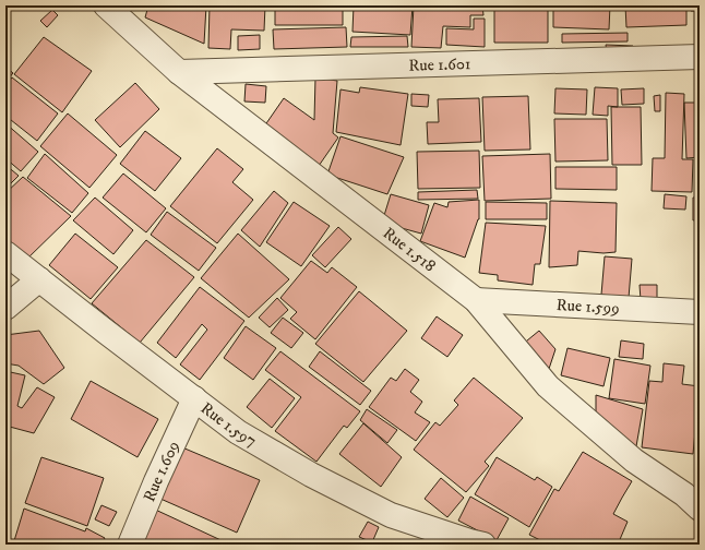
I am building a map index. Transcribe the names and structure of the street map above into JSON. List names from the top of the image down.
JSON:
{
  "streets": {
    "street": [
      "Rue 1.601",
      "Rue 1.518",
      "Rue 1.599",
      "Rue 1.597",
      "Rue 1.609"
    ]
  },
  "crossings": [
    ["Rue 1.601", "Rue 1.518"],
    ["Rue 1.518", "Rue 1.599"],
    ["Rue 1.597", "Rue 1.609"]
  ]
}
